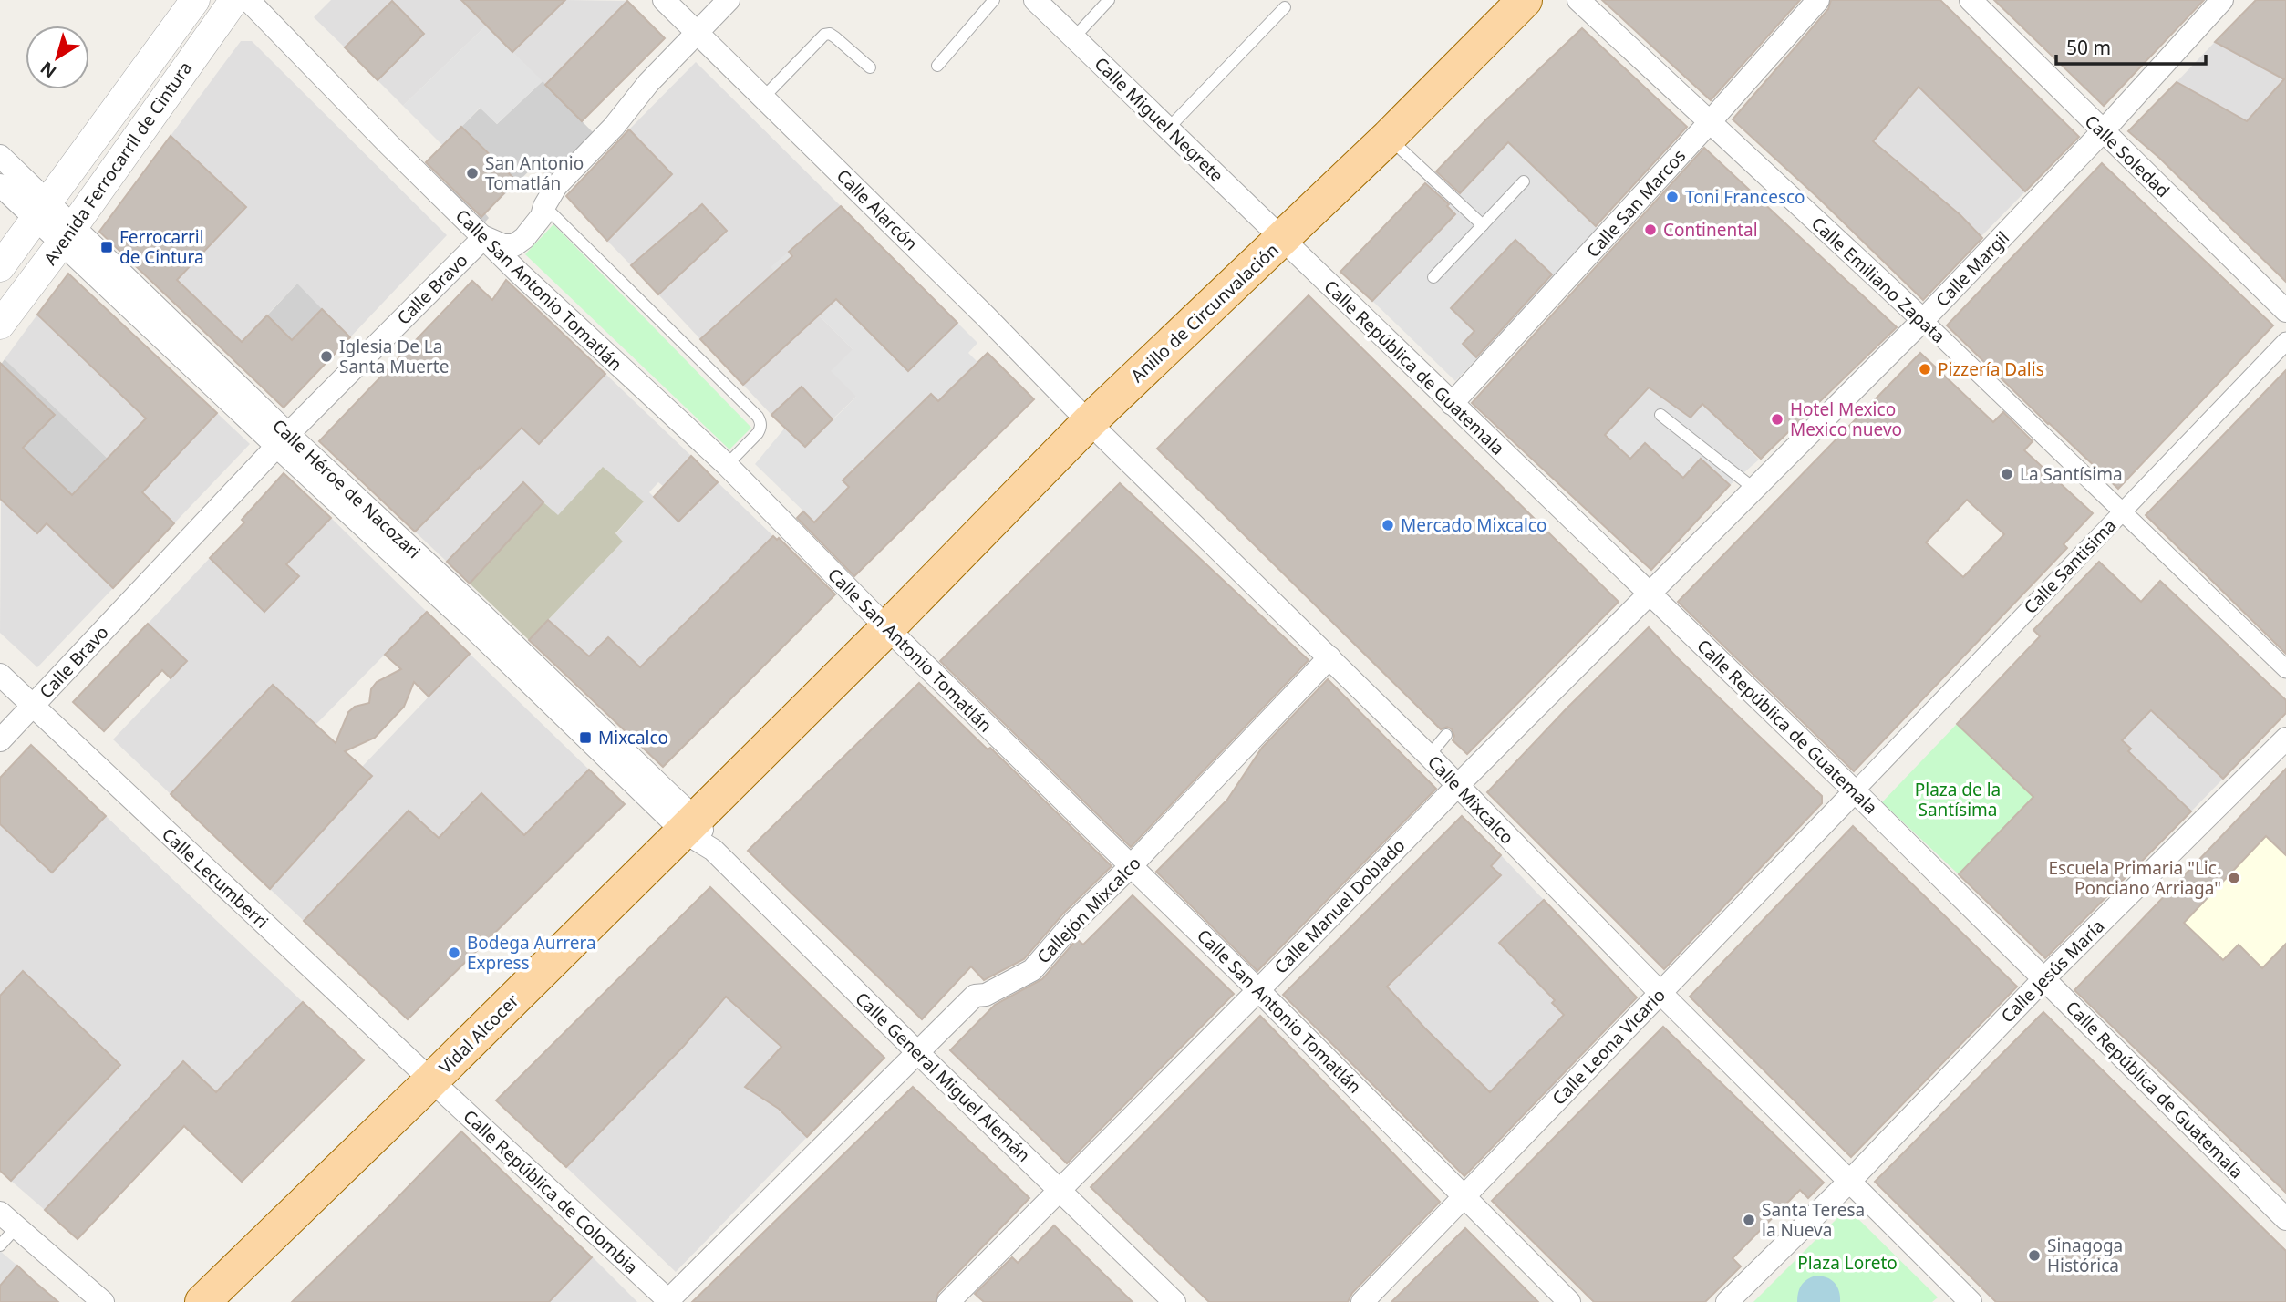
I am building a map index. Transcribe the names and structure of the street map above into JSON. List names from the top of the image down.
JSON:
{
  "streets": {
    "main road": ["Anillo de Circunvalación", "Vidal Alcocer"],
    "street": [
      "Calle Miguel Negrete",
      "Calle Soledad",
      "Avenida Ferrocarril de Cintura",
      "Calle San Marcos",
      "Calle Alarcón",
      "Calle Margil",
      "Calle Emiliano Zapata",
      "Calle Bravo",
      "Calle San Antonio Tomatlán",
      "Calle República de Guatemala",
      "Calle Héroe de Nacozari",
      "Calle Santisima",
      "Calle Mixcalco",
      "Calle Lecumberri",
      "Calle Manuel Doblado",
      "Callejón Mixcalco",
      "Calle Jesús María",
      "Calle Leona Vicario",
      "Calle General Miguel Alemán",
      "Calle República de Colombia"
    ]
  },
  "crossings": [
    ["Calle Miguel Negrete", "Anillo de Circunvalación"],
    ["Calle Miguel Negrete", "Calle República de Guatemala"],
    ["Calle Soledad", "Calle Margil"],
    ["Avenida Ferrocarril de Cintura", "Calle Héroe de Nacozari"],
    ["Calle San Marcos", "Calle Emiliano Zapata"],
    ["Calle San Marcos", "Calle República de Guatemala"],
    ["Calle Alarcón", "Anillo de Circunvalación"],
    ["Calle Alarcón", "Calle Mixcalco"],
    ["Calle Margil", "Calle Emiliano Zapata"],
    ["Calle Margil", "Calle República de Guatemala"],
    ["Calle Margil", "Calle Manuel Doblado"],
    ["Calle Emiliano Zapata", "Calle Santisima"],
    ["Calle Bravo", "Calle San Antonio Tomatlán"],
    ["Calle Bravo", "Calle Héroe de Nacozari"],
    ["Calle Bravo", "Calle Lecumberri"],
    ["Calle San Antonio Tomatlán", "Anillo de Circunvalación"],
    ["Calle San Antonio Tomatlán", "Calle Manuel Doblado"],
    ["Calle San Antonio Tomatlán", "Callejón Mixcalco"],
    ["Calle San Antonio Tomatlán", "Vidal Alcocer"],
    ["Calle San Antonio Tomatlán", "Calle Leona Vicario"],
    ["Anillo de Circunvalación", "Calle República de Guatemala"],
    ["Anillo de Circunvalación", "Calle Mixcalco"],
    ["Anillo de Circunvalación", "Vidal Alcocer"],
    ["Calle República de Guatemala", "Calle Santisima"],
    ["Calle República de Guatemala", "Calle Manuel Doblado"],
    ["Calle República de Guatemala", "Calle Jesús María"],
    ["Calle República de Guatemala", "Calle Leona Vicario"],
    ["Calle Héroe de Nacozari", "Vidal Alcocer"],
    ["Calle Héroe de Nacozari", "Calle General Miguel Alemán"],
    ["Calle Santisima", "Calle Leona Vicario"],
    ["Calle Mixcalco", "Calle Manuel Doblado"],
    ["Calle Mixcalco", "Callejón Mixcalco"],
    ["Calle Mixcalco", "Calle Jesús María"],
    ["Calle Mixcalco", "Calle Leona Vicario"],
    ["Calle Lecumberri", "Vidal Alcocer"],
    ["Calle Lecumberri", "Calle República de Colombia"],
    ["Calle Manuel Doblado", "Calle General Miguel Alemán"],
    ["Callejón Mixcalco", "Calle General Miguel Alemán"],
    ["Callejón Mixcalco", "Calle República de Colombia"],
    ["Vidal Alcocer", "Calle General Miguel Alemán"],
    ["Vidal Alcocer", "Calle República de Colombia"]
  ],
  "parks": ["Plaza de la Santísima", "Plaza Loreto"],
  "places": {
    "other": [
      "San Antonio Tomatlán",
      "Toni Francesco",
      "Continental",
      "Iglesia De La Santa Muerte",
      "Pizzería Dalis",
      "Hotel Mexico Mexico nuevo",
      "La Santísima",
      "Mercado Mixcalco",
      "Escuela Primaria \"Lic. Ponciano Arriaga\"",
      "Bodega Aurrera Express",
      "Santa Teresa la Nueva",
      "Sinagoga Histórica"
    ],
    "transit": ["Ferrocarril de Cintura", "Mixcalco"]
  },
  "scale_bar": "50 m",
  "north": "bottom left"
}
